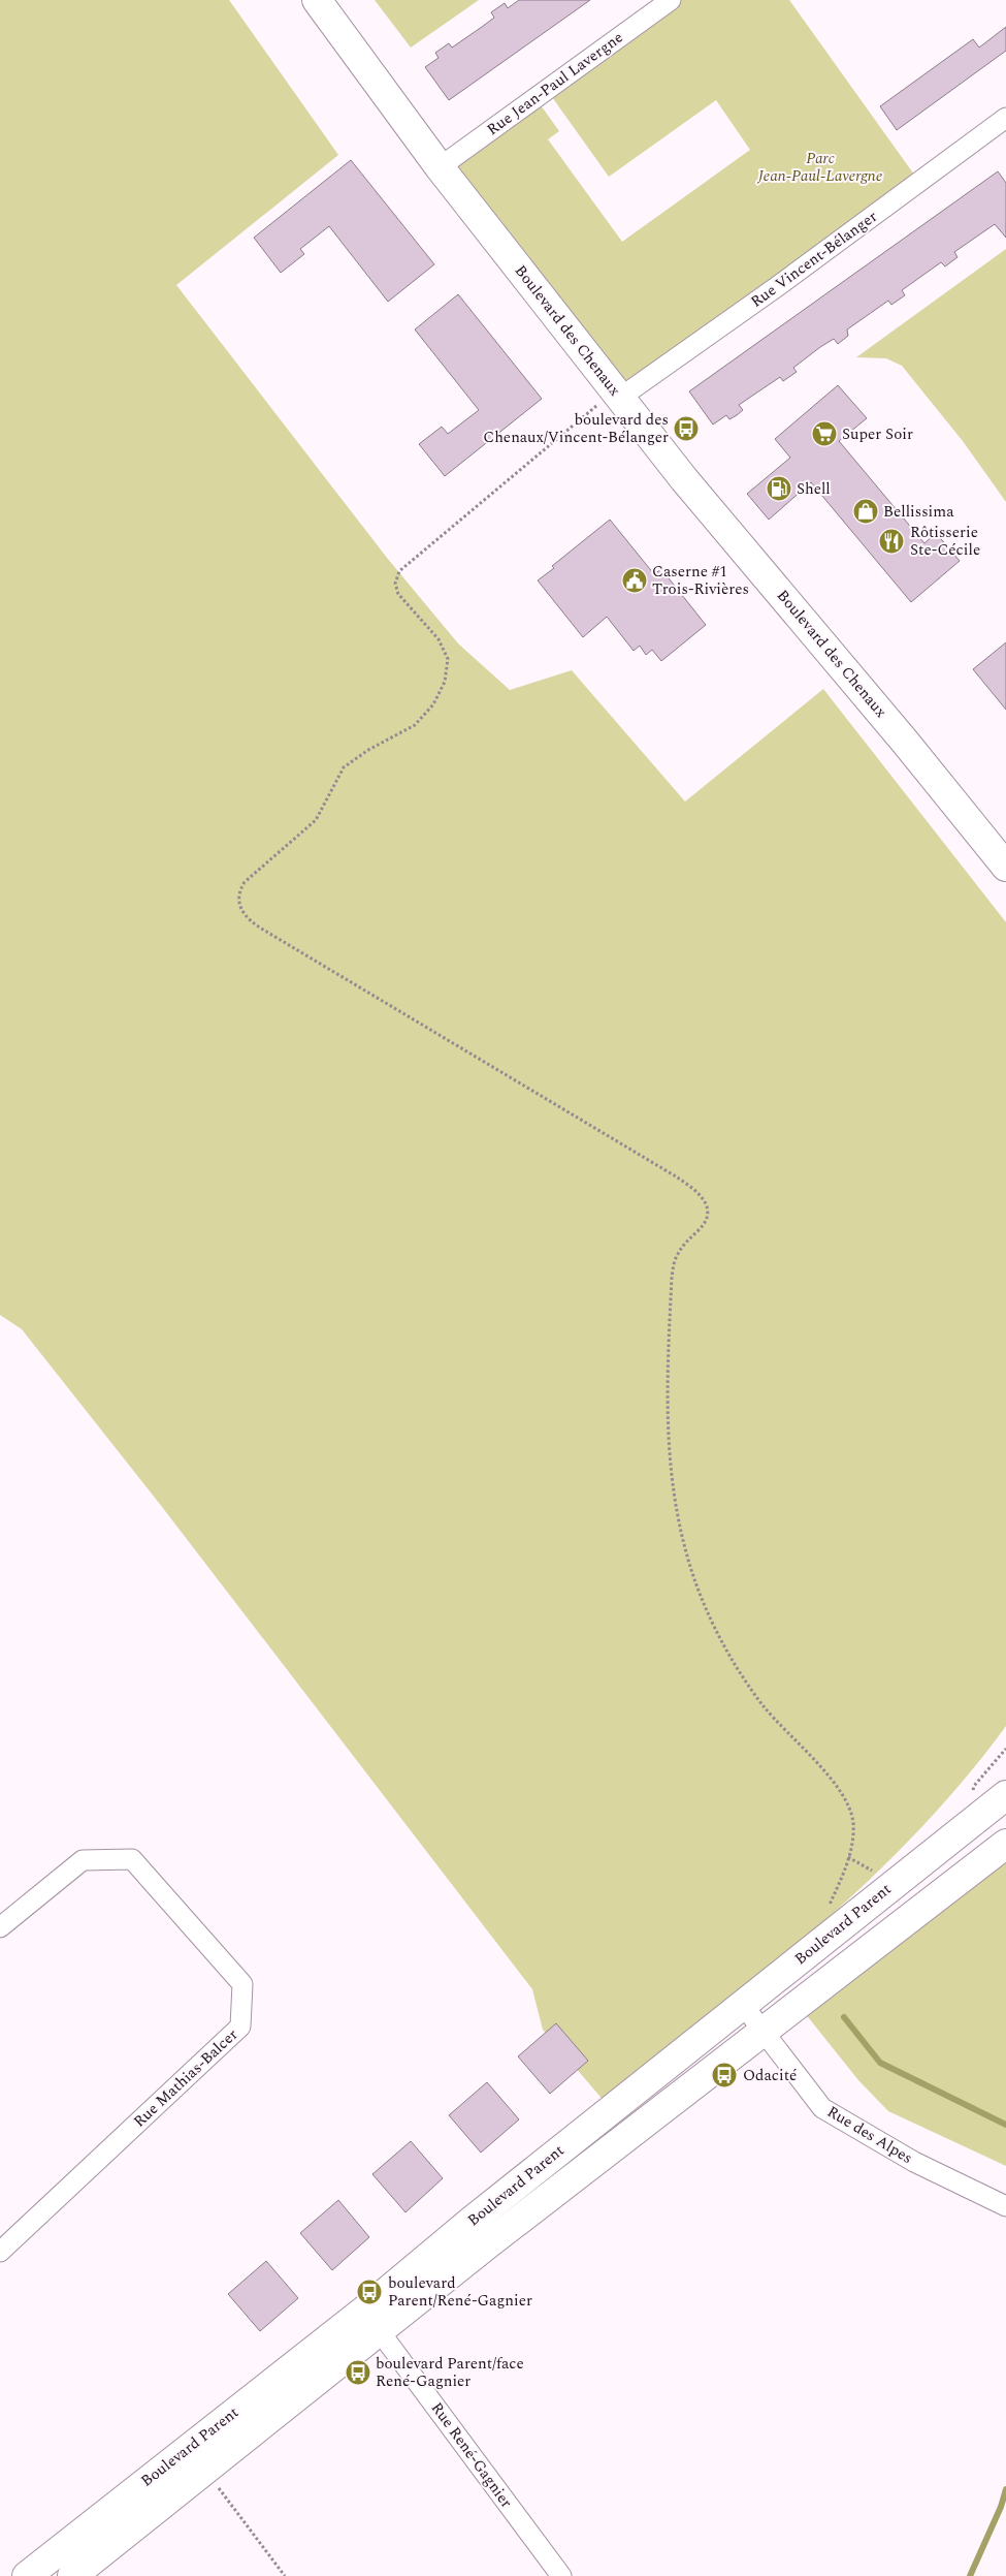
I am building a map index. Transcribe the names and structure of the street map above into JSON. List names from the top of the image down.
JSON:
{
  "streets": {
    "street": [
      "Rue Jean-Paul Lavergne",
      "Rue Vincent-Bélanger",
      "Boulevard des Chenaux",
      "Boulevard Parent",
      "Rue Mathias-Balcer",
      "Rue des Alpes",
      "Rue René-Gagnier"
    ]
  },
  "crossings": [
    ["Rue Jean-Paul Lavergne", "Boulevard des Chenaux"],
    ["Rue Vincent-Bélanger", "Boulevard des Chenaux"],
    ["Boulevard Parent", "Rue des Alpes"],
    ["Boulevard Parent", "Rue René-Gagnier"]
  ],
  "parks": ["Parc Jean-Paul-Lavergne"],
  "places": {
    "bus stop": [
      "boulevard des Chenaux/Vincent-Bélanger",
      "Odacité",
      "boulevard Parent/René-Gagnier",
      "boulevard Parent/face René-Gagnier"
    ],
    "supermarket": ["Super Soir"],
    "fuel station": ["Shell"],
    "shop": ["Bellissima"],
    "restaurant": ["Rôtisserie Ste-Cécile"],
    "public building": ["Caserne #1 Trois-Rivières"]
  }
}
